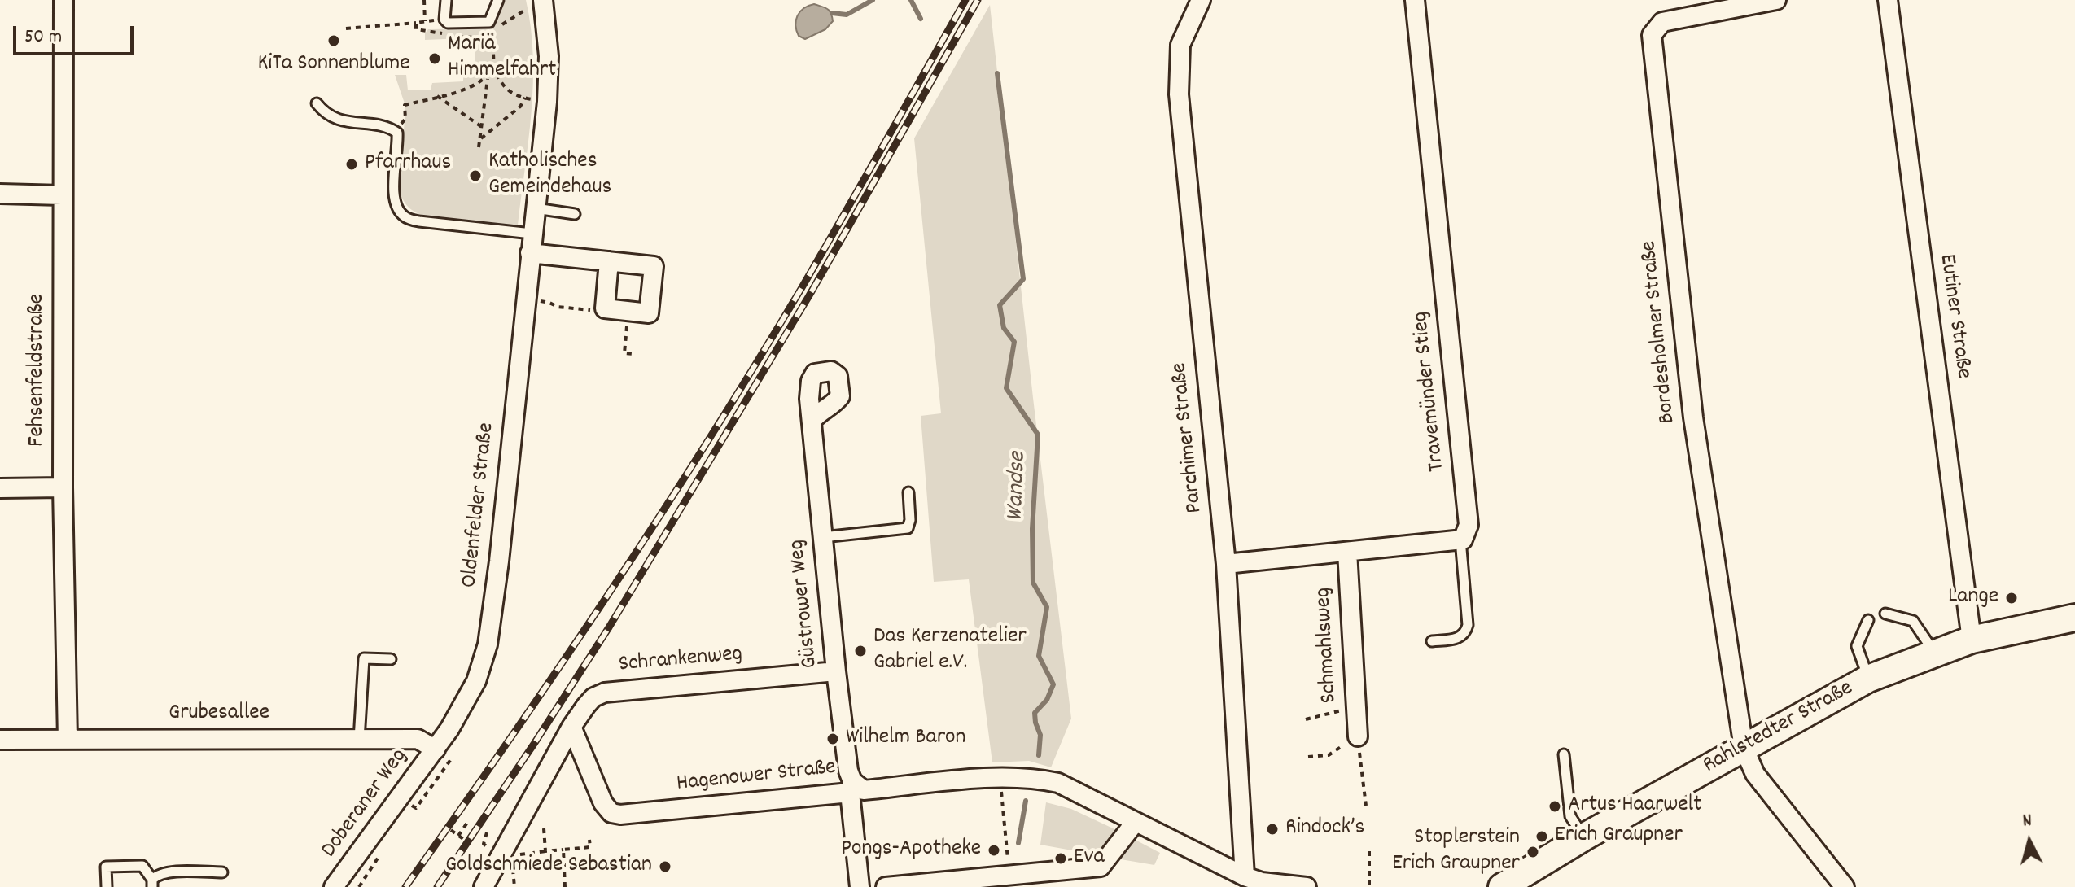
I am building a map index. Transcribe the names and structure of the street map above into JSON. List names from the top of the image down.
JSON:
{
  "streets": {
    "main road": ["Rahlstedter Straße"],
    "street": [
      "Eutiner Straße",
      "Bordesholmer Straße",
      "Fehsenfeldstraße",
      "Travemünder Stieg",
      "Parchimer Straße",
      "Oldenfelder Straße",
      "Güstrower Weg",
      "Schmahlsweg",
      "Schrankenweg",
      "Grubesallee",
      "Hagenower Straße",
      "Doberaner Weg"
    ]
  },
  "crossings": [
    ["Eutiner Straße", "Rahlstedter Straße"],
    ["Bordesholmer Straße", "Rahlstedter Straße"],
    ["Fehsenfeldstraße", "Grubesallee"],
    ["Parchimer Straße", "Hagenower Straße"],
    ["Oldenfelder Straße", "Grubesallee"],
    ["Oldenfelder Straße", "Doberaner Weg"],
    ["Güstrower Weg", "Schrankenweg"],
    ["Güstrower Weg", "Hagenower Straße"],
    ["Schrankenweg", "Hagenower Straße"],
    ["Grubesallee", "Doberaner Weg"]
  ],
  "water": ["Wandse"],
  "places": [
    "KiTa Sonnenblume",
    "Mariä Himmelfahrt",
    "Pfarrhaus",
    "Katholisches Gemeindehaus",
    "Lange",
    "Das Kerzenatelier Gabriel e.V.",
    "Wilhelm Baron",
    "Artus Haarwelt",
    "Rindock’s",
    "Erich Graupner",
    "Pongs-Apotheke",
    "Stoplerstein Erich Graupner",
    "Eva",
    "Goldschmiede Sebastian"
  ],
  "scale_bar": "50 m",
  "north": "top"
}
